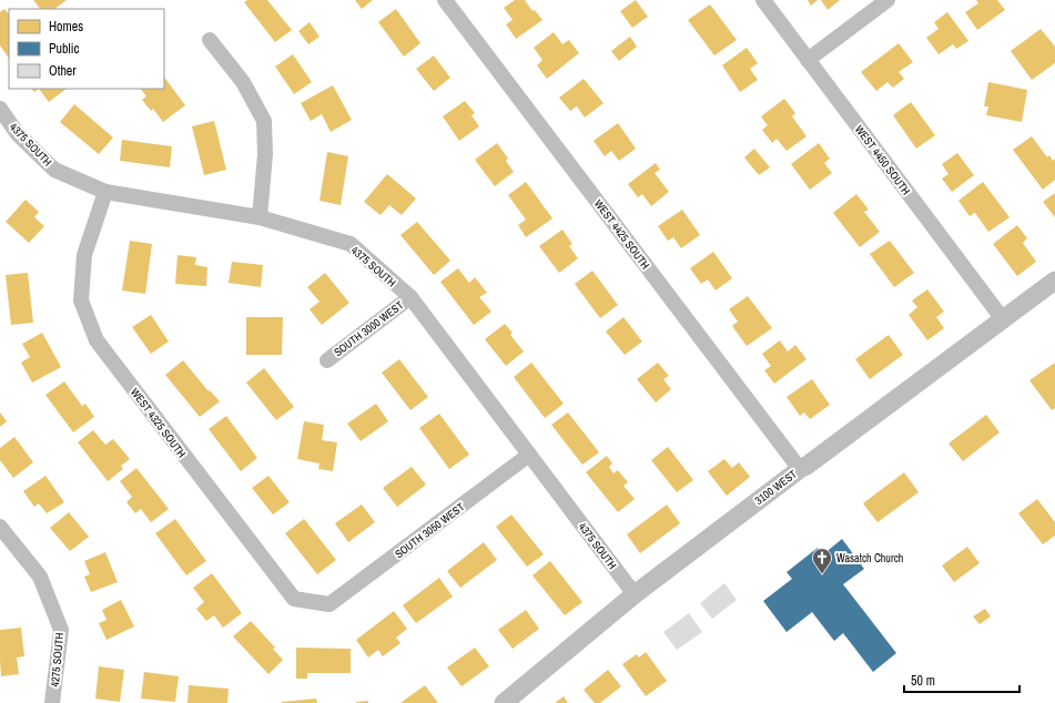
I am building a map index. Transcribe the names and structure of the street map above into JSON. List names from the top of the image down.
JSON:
{
  "streets": {
    "street": [
      "4375 SOUTH",
      "WEST 4450 SOUTH",
      "WEST 4425 SOUTH",
      "SOUTH 3000 WEST",
      "WEST 4325 SOUTH",
      "3100 WEST",
      "SOUTH 3050 WEST",
      "4275 SOUTH"
    ]
  },
  "crossings": [
    ["4375 SOUTH", "SOUTH 3000 WEST"],
    ["4375 SOUTH", "WEST 4325 SOUTH"],
    ["4375 SOUTH", "3100 WEST"],
    ["4375 SOUTH", "SOUTH 3050 WEST"],
    ["WEST 4450 SOUTH", "3100 WEST"],
    ["WEST 4425 SOUTH", "3100 WEST"],
    ["WEST 4325 SOUTH", "SOUTH 3050 WEST"]
  ],
  "places": {
    "church": ["Wasatch Church"]
  },
  "legend": ["Homes", "Public", "Other"],
  "scale_bar": "50 m"
}
